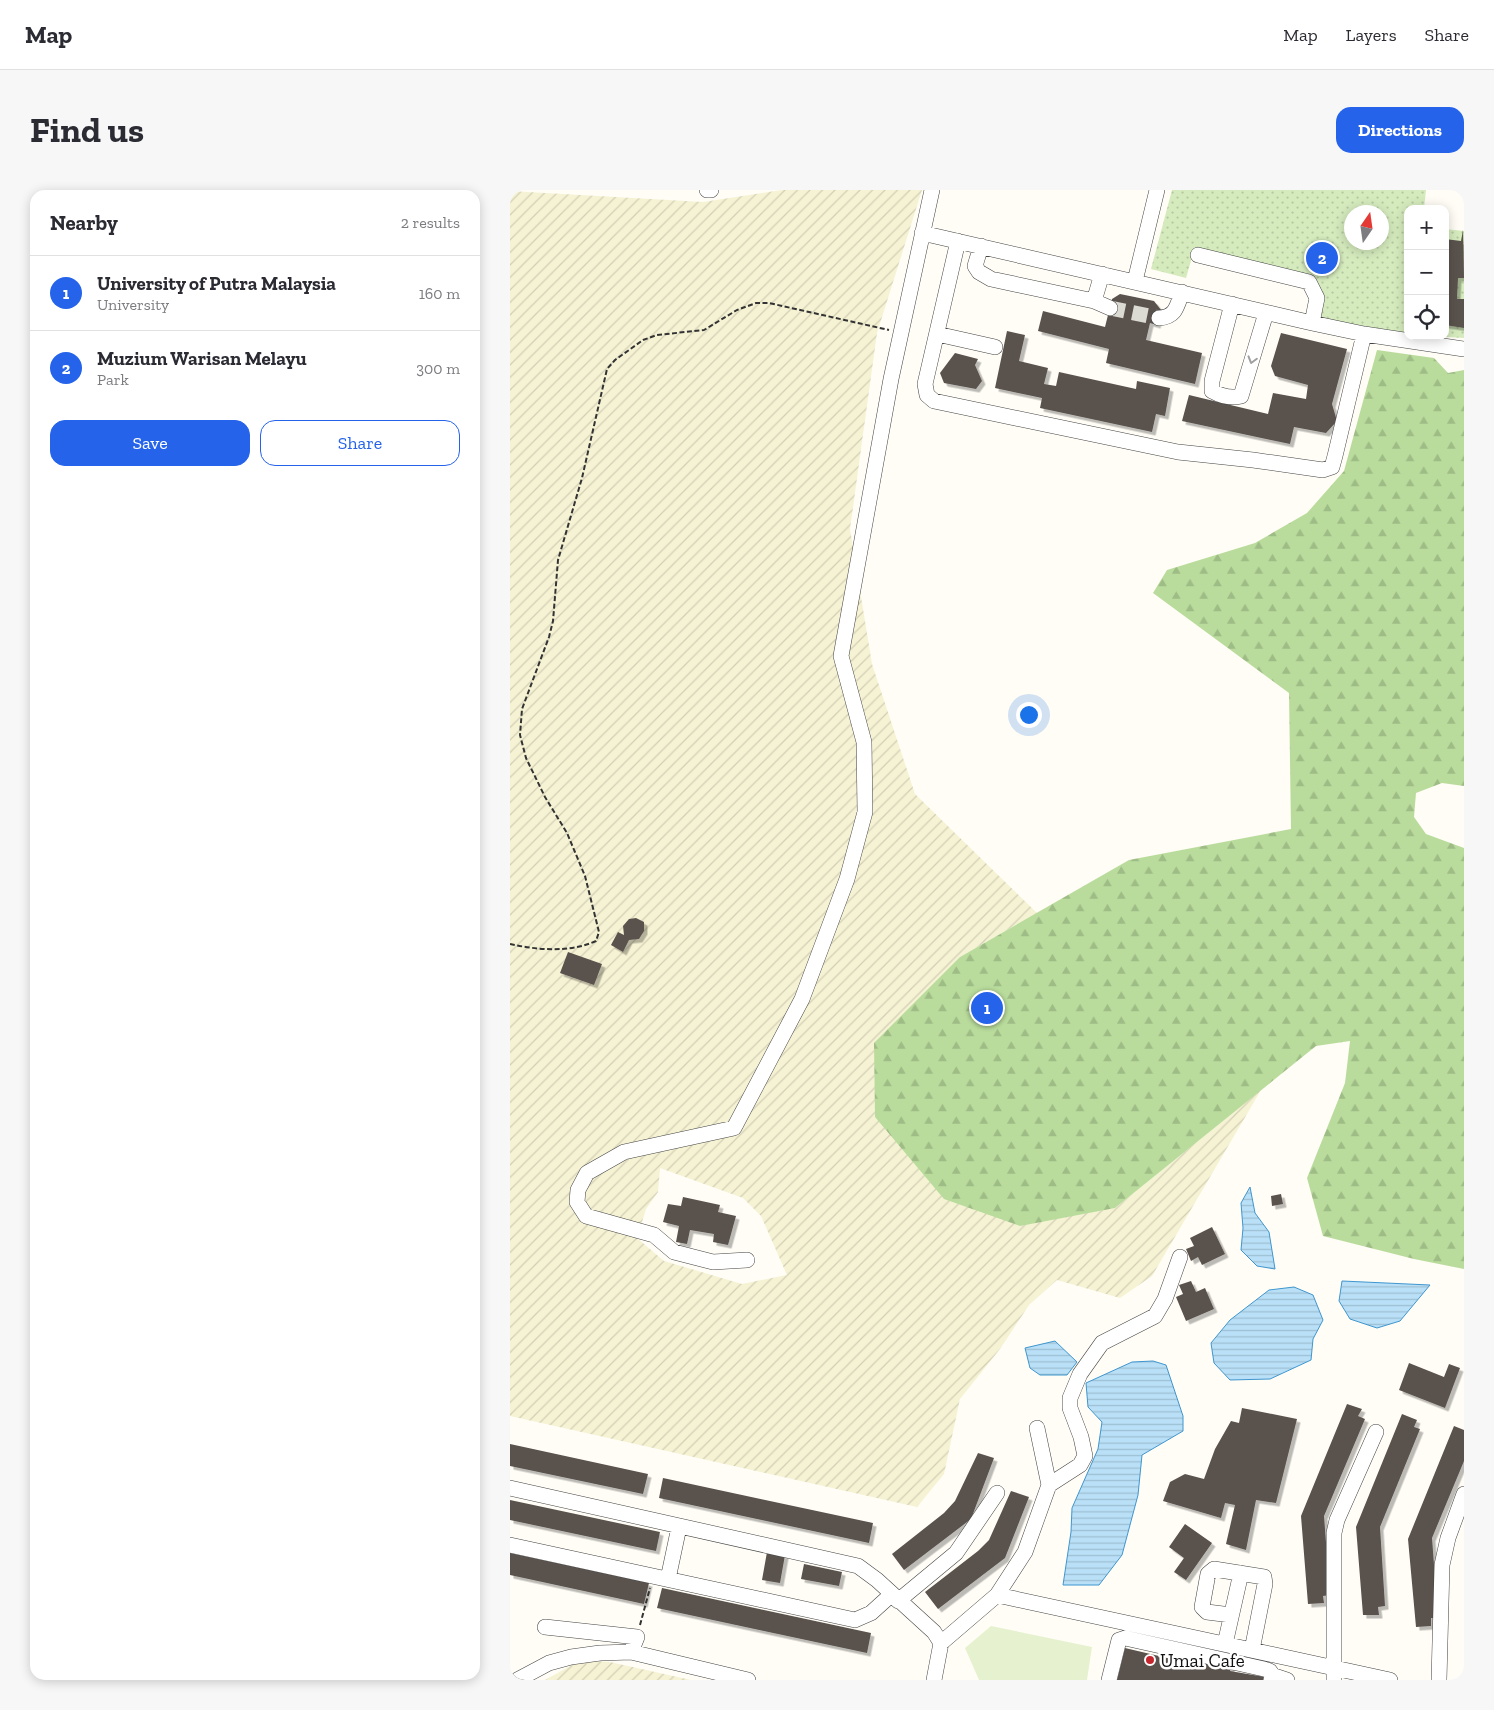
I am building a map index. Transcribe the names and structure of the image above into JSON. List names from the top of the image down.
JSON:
{
  "places": ["Umai Cafe"],
  "north": "top",
  "page": {
    "header": "Map",
    "nav": ["Map", "Layers", "Share"],
    "buttons": [
      "Directions",
      ["Save", "Share"]
    ],
    "title": "Find us",
    "heading": ["Nearby", "2 results"],
    "map_buttons": ["+", "−"],
    "pins": ["2", "1"],
    "list": [
      {
        "mark": "1",
        "name": "University of Putra Malaysia",
        "note": "University",
        "value": "160 m"
      },
      {
        "mark": "2",
        "name": "Muzium Warisan Melayu",
        "note": "Park",
        "value": "300 m"
      }
    ]
  }
}
